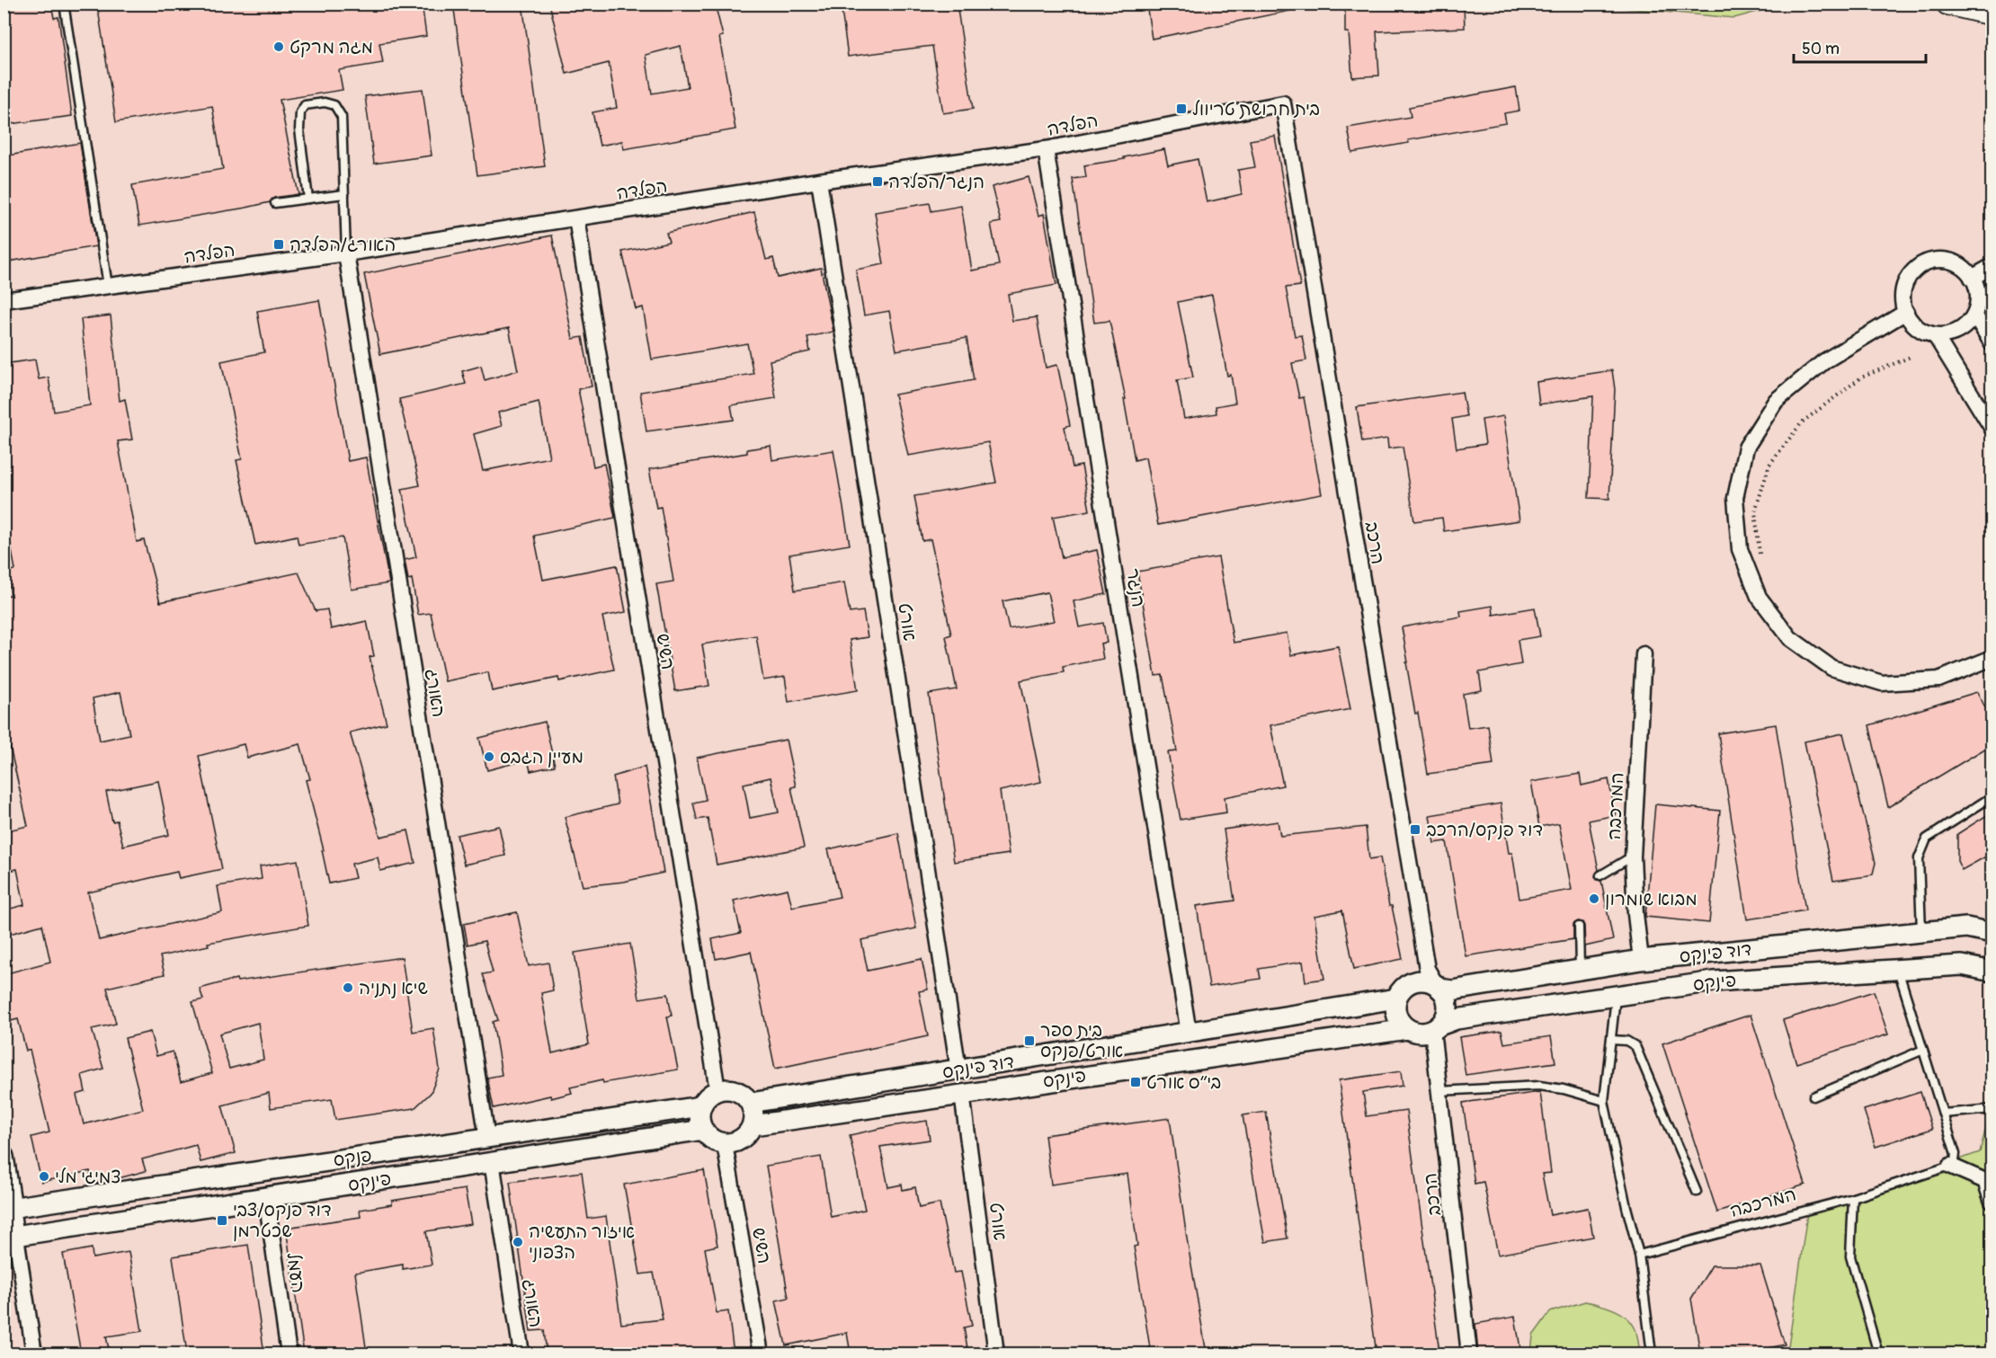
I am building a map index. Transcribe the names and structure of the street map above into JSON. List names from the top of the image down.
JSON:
{
  "streets": {
    "street": [
      "הפלדה",
      "הרכב",
      "הנגר",
      "אורט",
      "השיש",
      "האורג",
      "המרכבה",
      "דוד פינקס",
      "פינקס",
      "פנקס",
      "העמל"
    ]
  },
  "crossings": [
    ["הפלדה", "הרכב"],
    ["הפלדה", "הנגר"],
    ["הפלדה", "אורט"],
    ["הפלדה", "השיש"],
    ["הפלדה", "האורג"],
    ["הרכב", "דוד פינקס"],
    ["הרכב", "פינקס"],
    ["הנגר", "דוד פינקס"],
    ["אורט", "דוד פינקס"],
    ["אורט", "פינקס"],
    ["השיש", "דוד פינקס"],
    ["השיש", "פינקס"],
    ["השיש", "פנקס"],
    ["האורג", "פינקס"],
    ["האורג", "פנקס"],
    ["המרכבה", "דוד פינקס"],
    ["דוד פינקס", "פינקס"],
    ["דוד פינקס", "פנקס"],
    ["פינקס", "פנקס"],
    ["פינקס", "העמל"]
  ],
  "places": {
    "other": [
      "מגה מרקט",
      "מעיין הגבס",
      "מבוא שומרון",
      "שיא נתניה",
      "צמיגי מלי",
      "איזור התעשיה הצפוני"
    ],
    "transit": [
      "בית חרושת טריוול",
      "הנגר/הפלדה",
      "האורג/הפלדה",
      "דוד פנקס/הרכב",
      "בית ספר אורט/פנקס",
      "בי״ס אורט",
      "דוד פנקס/צבי שכטרמן"
    ]
  },
  "scale_bar": "50 m"
}
